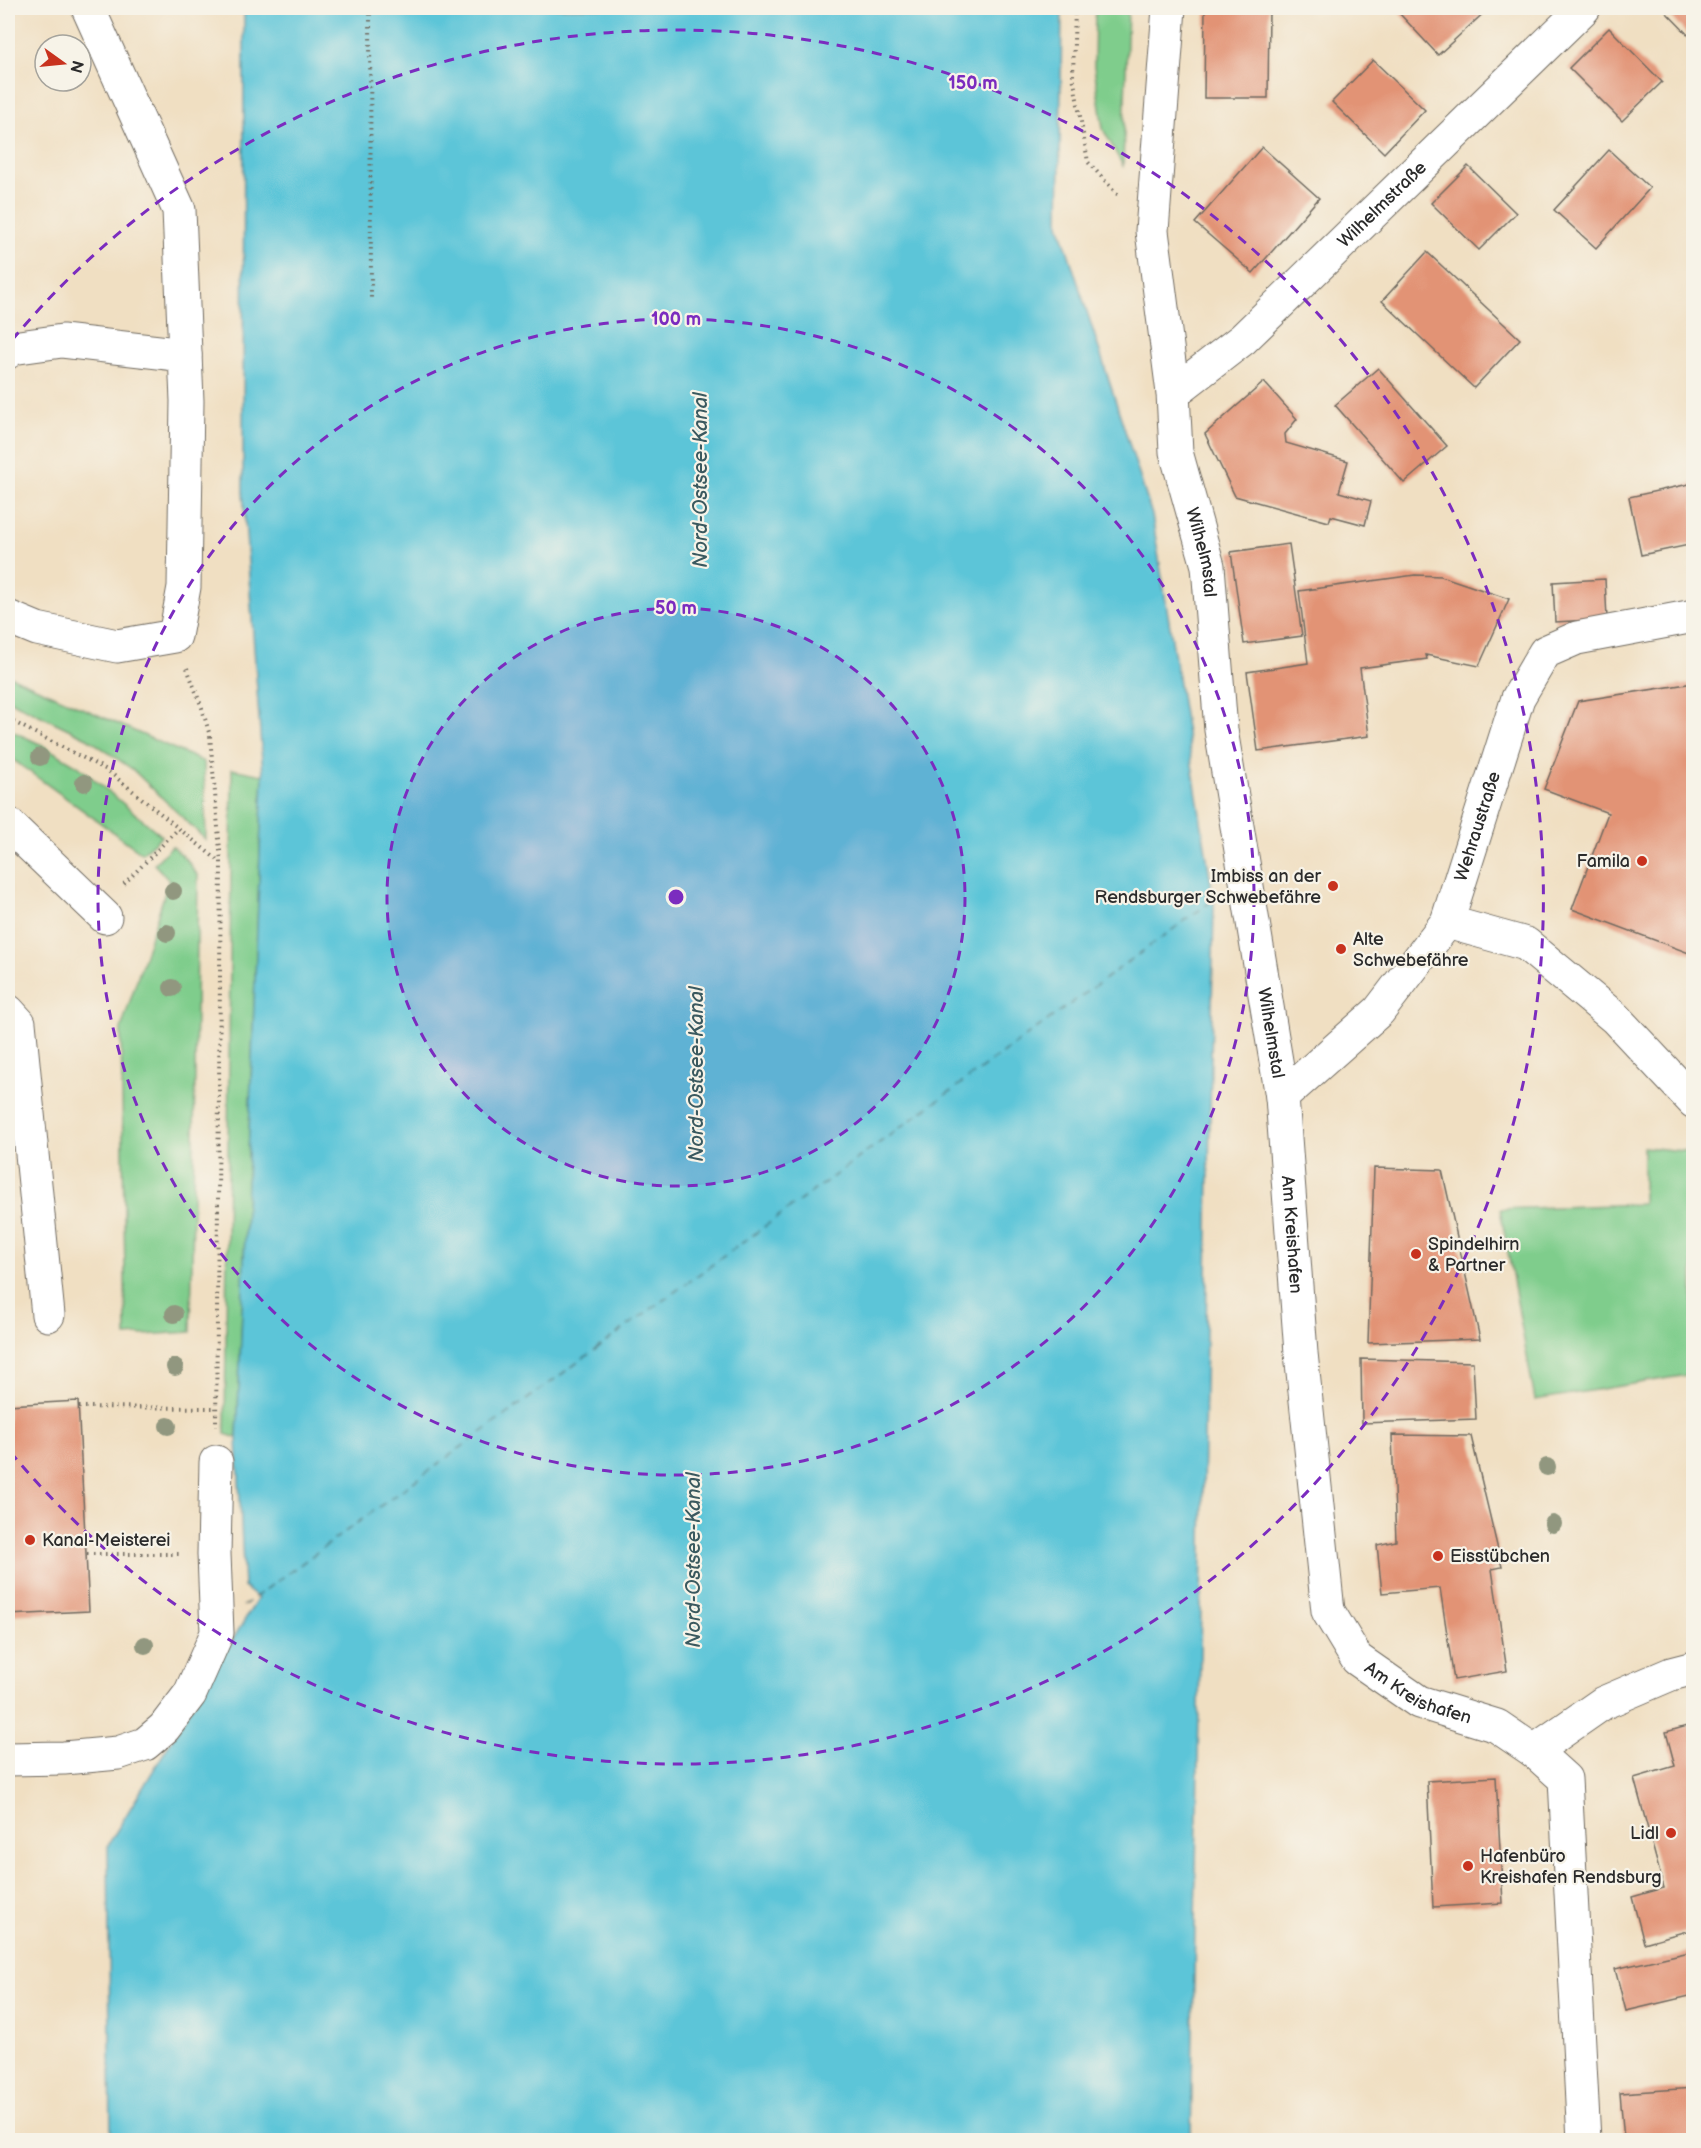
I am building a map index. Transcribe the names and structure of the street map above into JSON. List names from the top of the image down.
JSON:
{
  "streets": {
    "street": [
      "Wilhelmstraße",
      "Wilhelmstal",
      "Wehraustraße",
      "Am Kreishafen"
    ]
  },
  "crossings": [
    ["Wilhelmstraße", "Wilhelmstal"],
    ["Wilhelmstal", "Wehraustraße"],
    ["Wilhelmstal", "Am Kreishafen"],
    ["Wehraustraße", "Am Kreishafen"]
  ],
  "water": ["Nord-Ostsee-Kanal"],
  "places": [
    "Famila",
    "Imbiss an der Rendsburger Schwebefähre",
    "Alte Schwebefähre",
    "Spindelhirn & Partner",
    "Kanal-Meisterei",
    "Eisstübchen",
    "Lidl",
    "Hafenbüro Kreishafen Rendsburg"
  ],
  "north": "right",
  "rings": ["150 m", "100 m", "50 m"]
}
